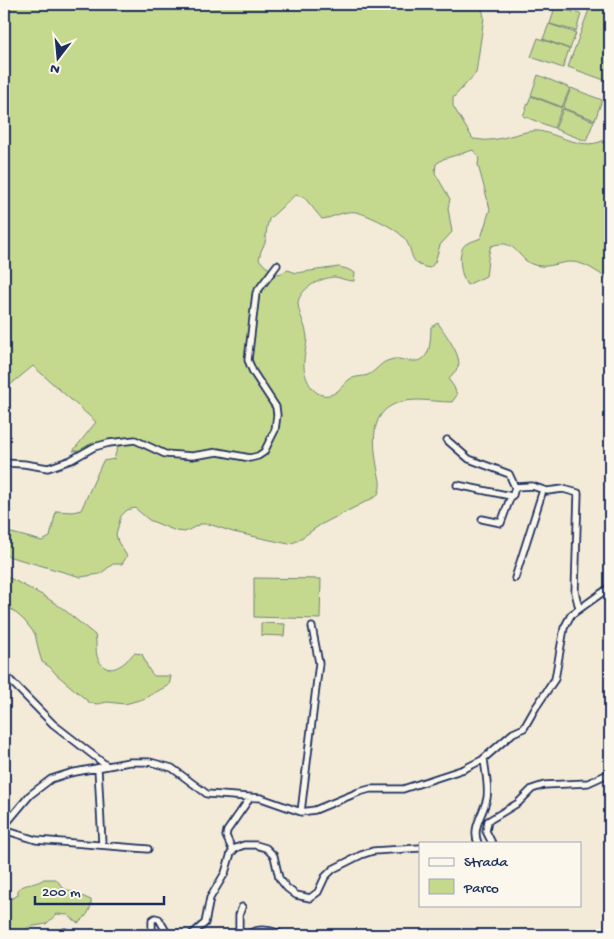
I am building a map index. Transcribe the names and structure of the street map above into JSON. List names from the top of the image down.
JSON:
{
  "legend": ["Strada", "Parco"],
  "scale_bar": "200 m",
  "north": "bottom"
}
